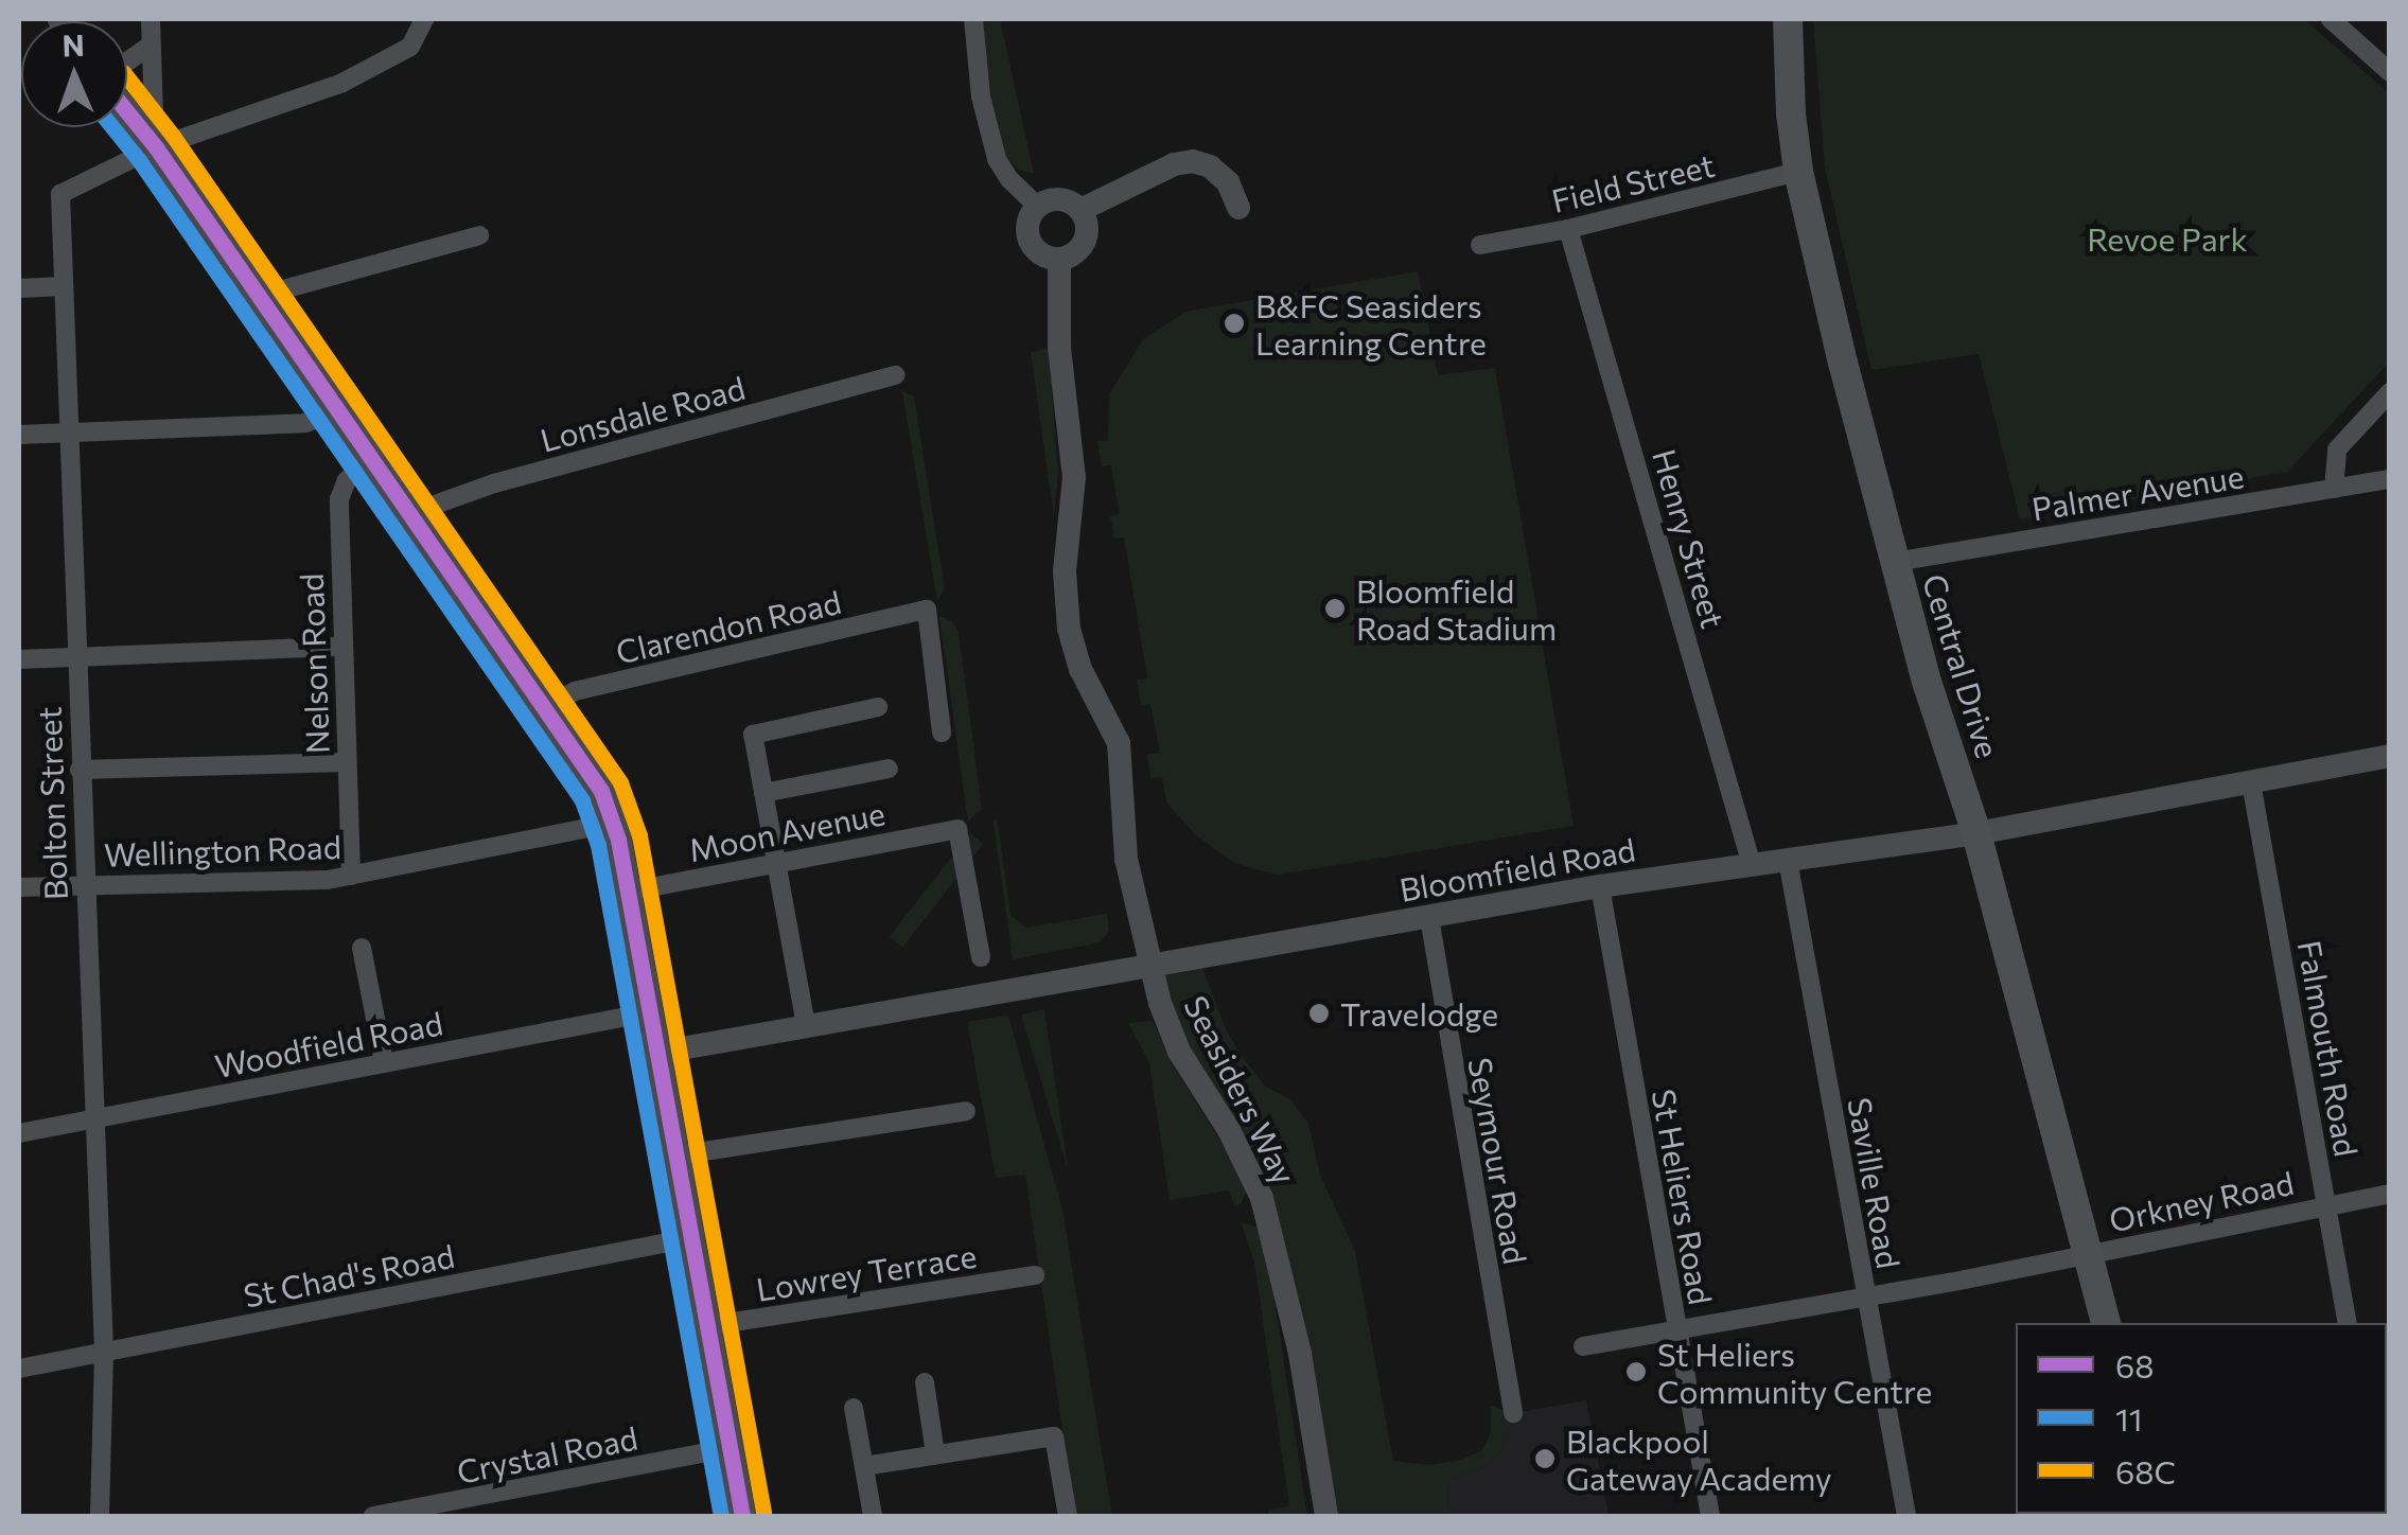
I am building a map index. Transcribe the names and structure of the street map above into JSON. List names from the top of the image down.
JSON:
{
  "streets": {
    "main road": ["Central Drive"],
    "street": [
      "Field Street",
      "Lonsdale Road",
      "Palmer Avenue",
      "Henry Street",
      "Clarendon Road",
      "Nelson Road",
      "Bolton Street",
      "Moon Avenue",
      "Wellington Road",
      "Bloomfield Road",
      "Woodfield Road",
      "Falmouth Road",
      "Seasiders Way",
      "Seymour Road",
      "Saville Road",
      "St Heliers Road",
      "Orkney Road",
      "Lowrey Terrace",
      "St Chad's Road",
      "Crystal Road"
    ]
  },
  "crossings": [
    ["Field Street", "Henry Street"],
    ["Field Street", "Central Drive"],
    ["Palmer Avenue", "Central Drive"],
    ["Henry Street", "Bloomfield Road"],
    ["Nelson Road", "Wellington Road"],
    ["Central Drive", "Bloomfield Road"],
    ["Central Drive", "Orkney Road"],
    ["Bolton Street", "Wellington Road"],
    ["Bolton Street", "Woodfield Road"],
    ["Bolton Street", "St Chad's Road"],
    ["Bloomfield Road", "Falmouth Road"],
    ["Bloomfield Road", "Seasiders Way"],
    ["Bloomfield Road", "Seymour Road"],
    ["Bloomfield Road", "Saville Road"],
    ["Bloomfield Road", "St Heliers Road"],
    ["Falmouth Road", "Orkney Road"],
    ["Saville Road", "Orkney Road"],
    ["St Heliers Road", "Orkney Road"]
  ],
  "parks": ["Revoe Park"],
  "places": [
    "B&FC Seasiders Learning Centre",
    "Bloomfield Road Stadium",
    "Travelodge",
    "St Heliers Community Centre",
    "Blackpool Gateway Academy"
  ],
  "lines": ["transit line 68C", "transit line 68", "transit line 11"],
  "legend": ["68", "11", "68C"],
  "north": "top"
}
